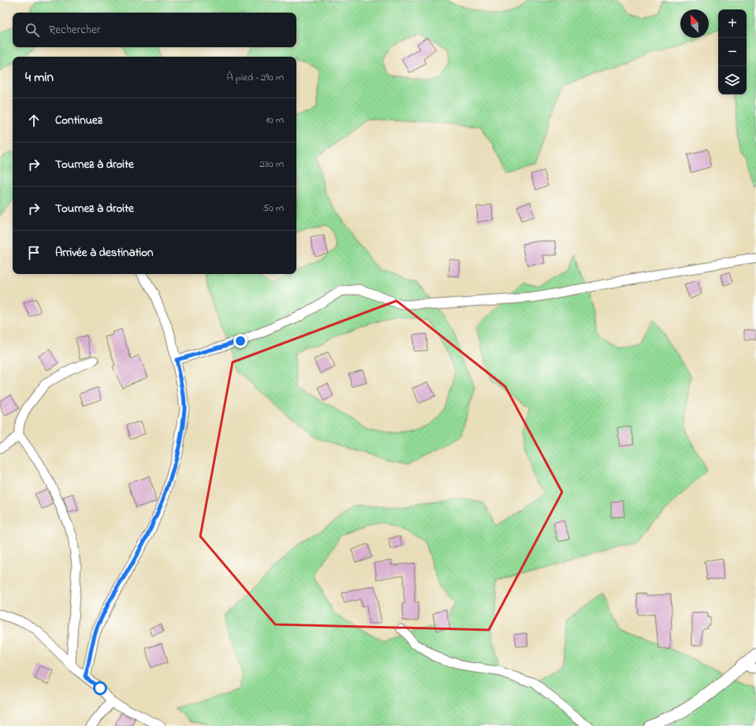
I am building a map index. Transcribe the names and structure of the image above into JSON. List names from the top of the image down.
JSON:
{
  "north": "top left",
  "page": {
    "map_buttons": ["+", "−"],
    "search": "Rechercher",
    "heading": ["4 min", "À pied · 290 m"],
    "list": [
      ["Continuez", "10 m"],
      ["Tournez à droite", "230 m"],
      ["Tournez à droite", "50 m"],
      "Arrivée à destination"
    ]
  }
}
